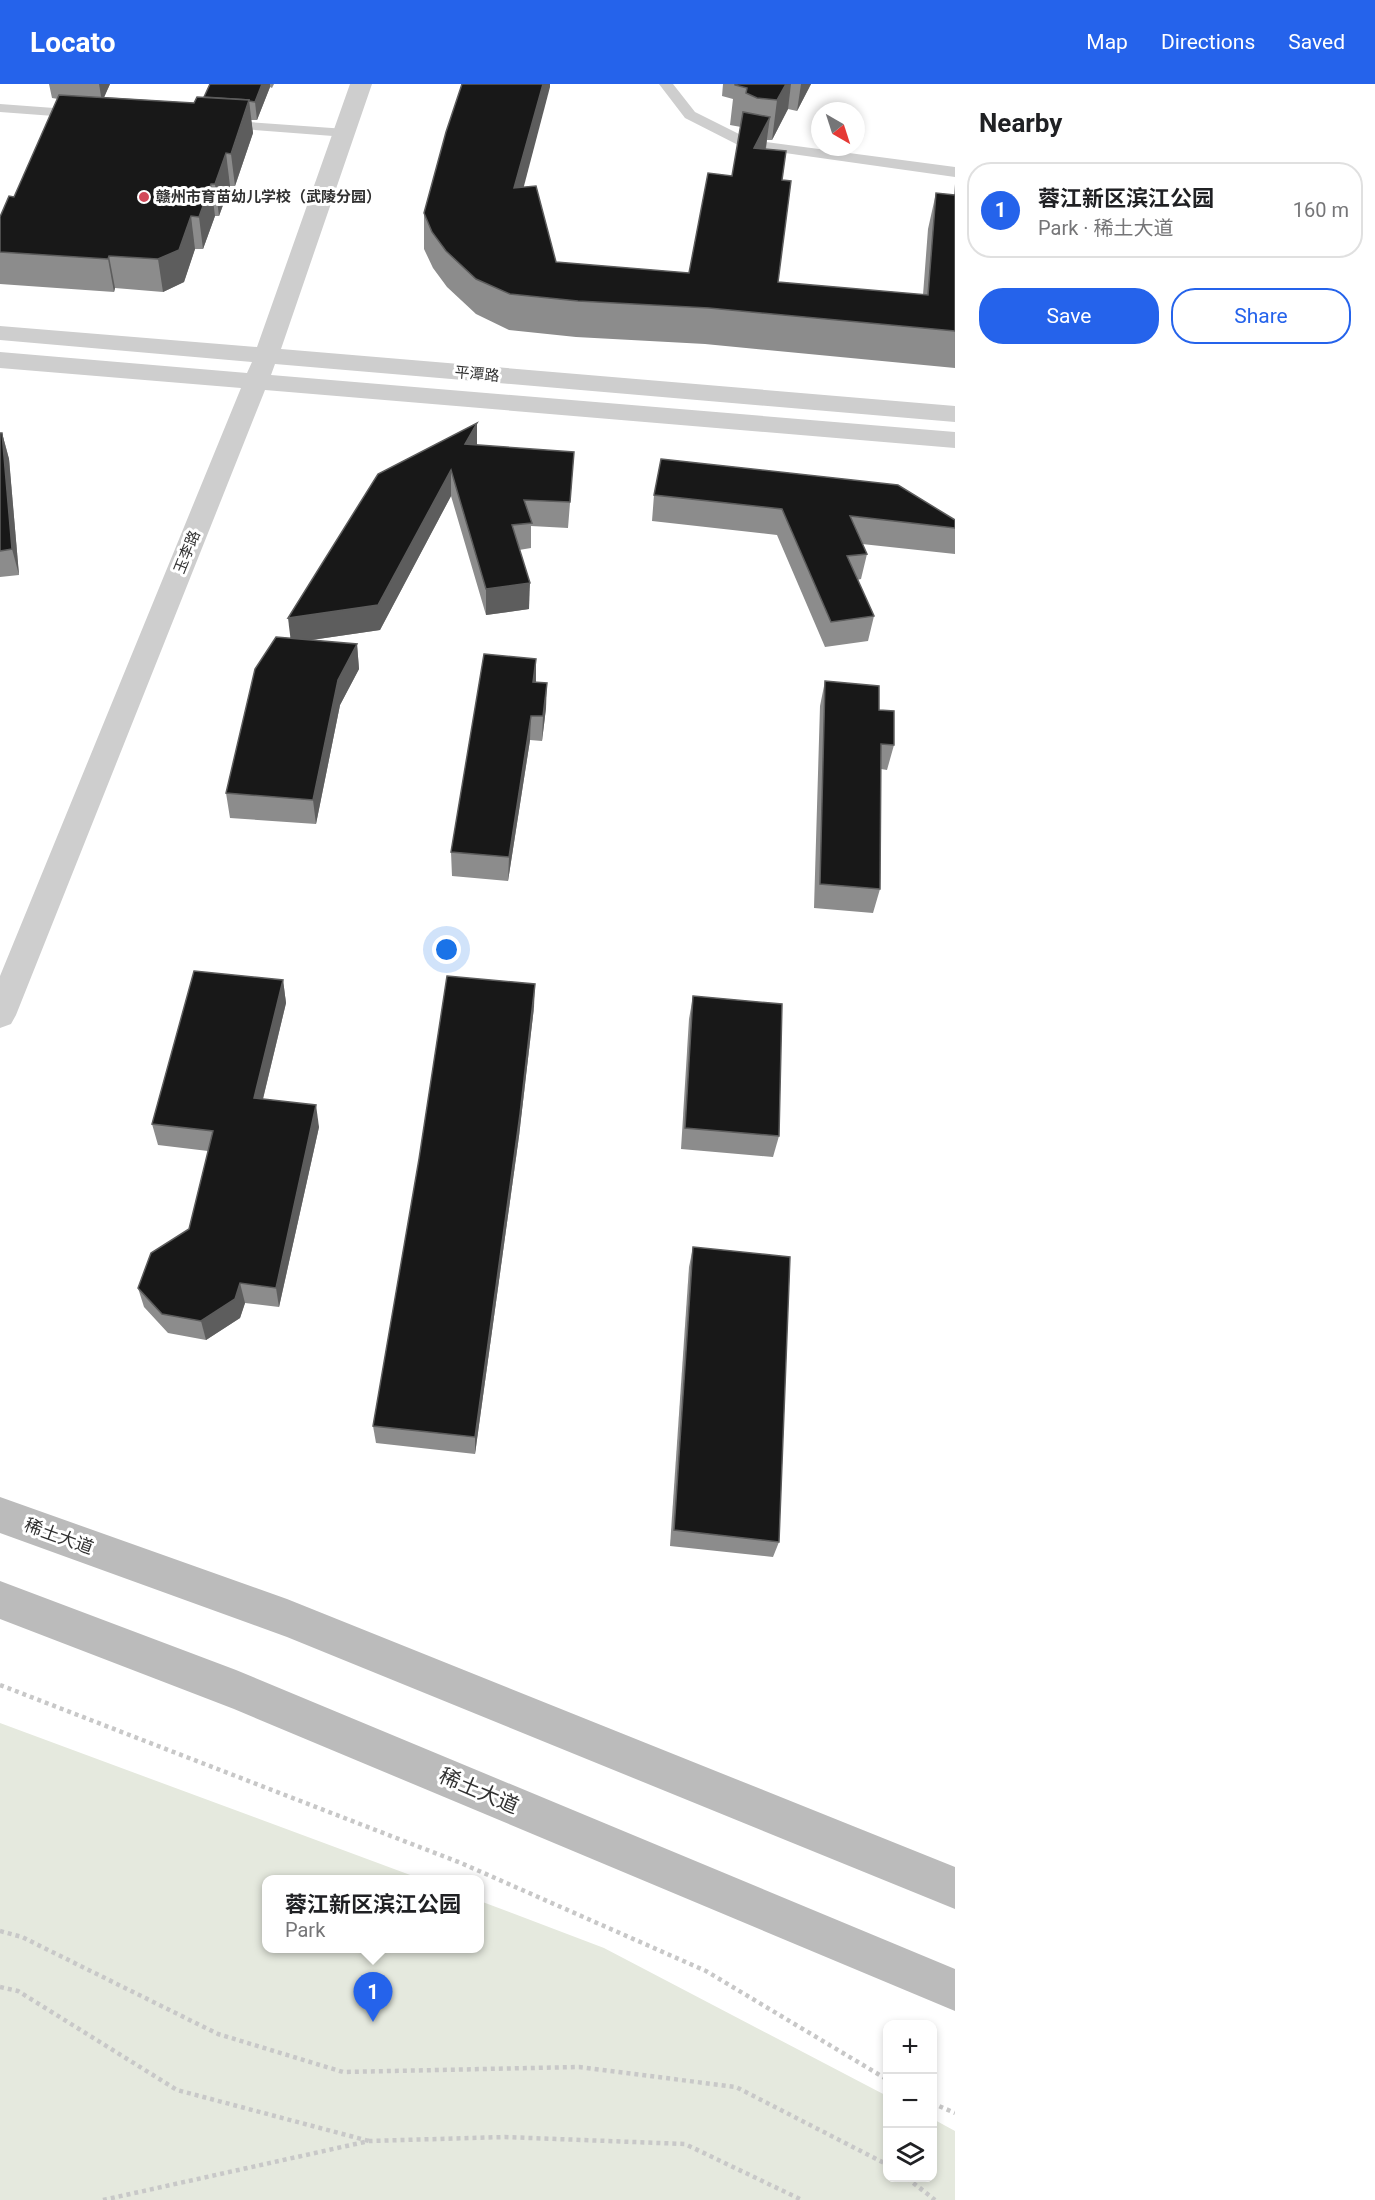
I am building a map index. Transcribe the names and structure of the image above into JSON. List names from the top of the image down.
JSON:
{
  "streets": {
    "main road": ["稀土大道"],
    "street": ["平潭路", "玉李路"]
  },
  "crossings": [
    ["平潭路", "玉李路"]
  ],
  "places": ["赣州市育苗幼儿学校（武陵分园）"],
  "north": "bottom right",
  "page": {
    "header": "Locato",
    "nav": ["Map", "Directions", "Saved"],
    "heading": "Nearby",
    "list": [
      {
        "mark": "1",
        "name": "蓉江新区滨江公园",
        "note": "Park · 稀土大道",
        "value": "160 m"
      }
    ],
    "buttons": ["Save", "Share"],
    "popup": ["蓉江新区滨江公园", "Park"],
    "pins": "1",
    "map_buttons": ["+", "−"]
  }
}
